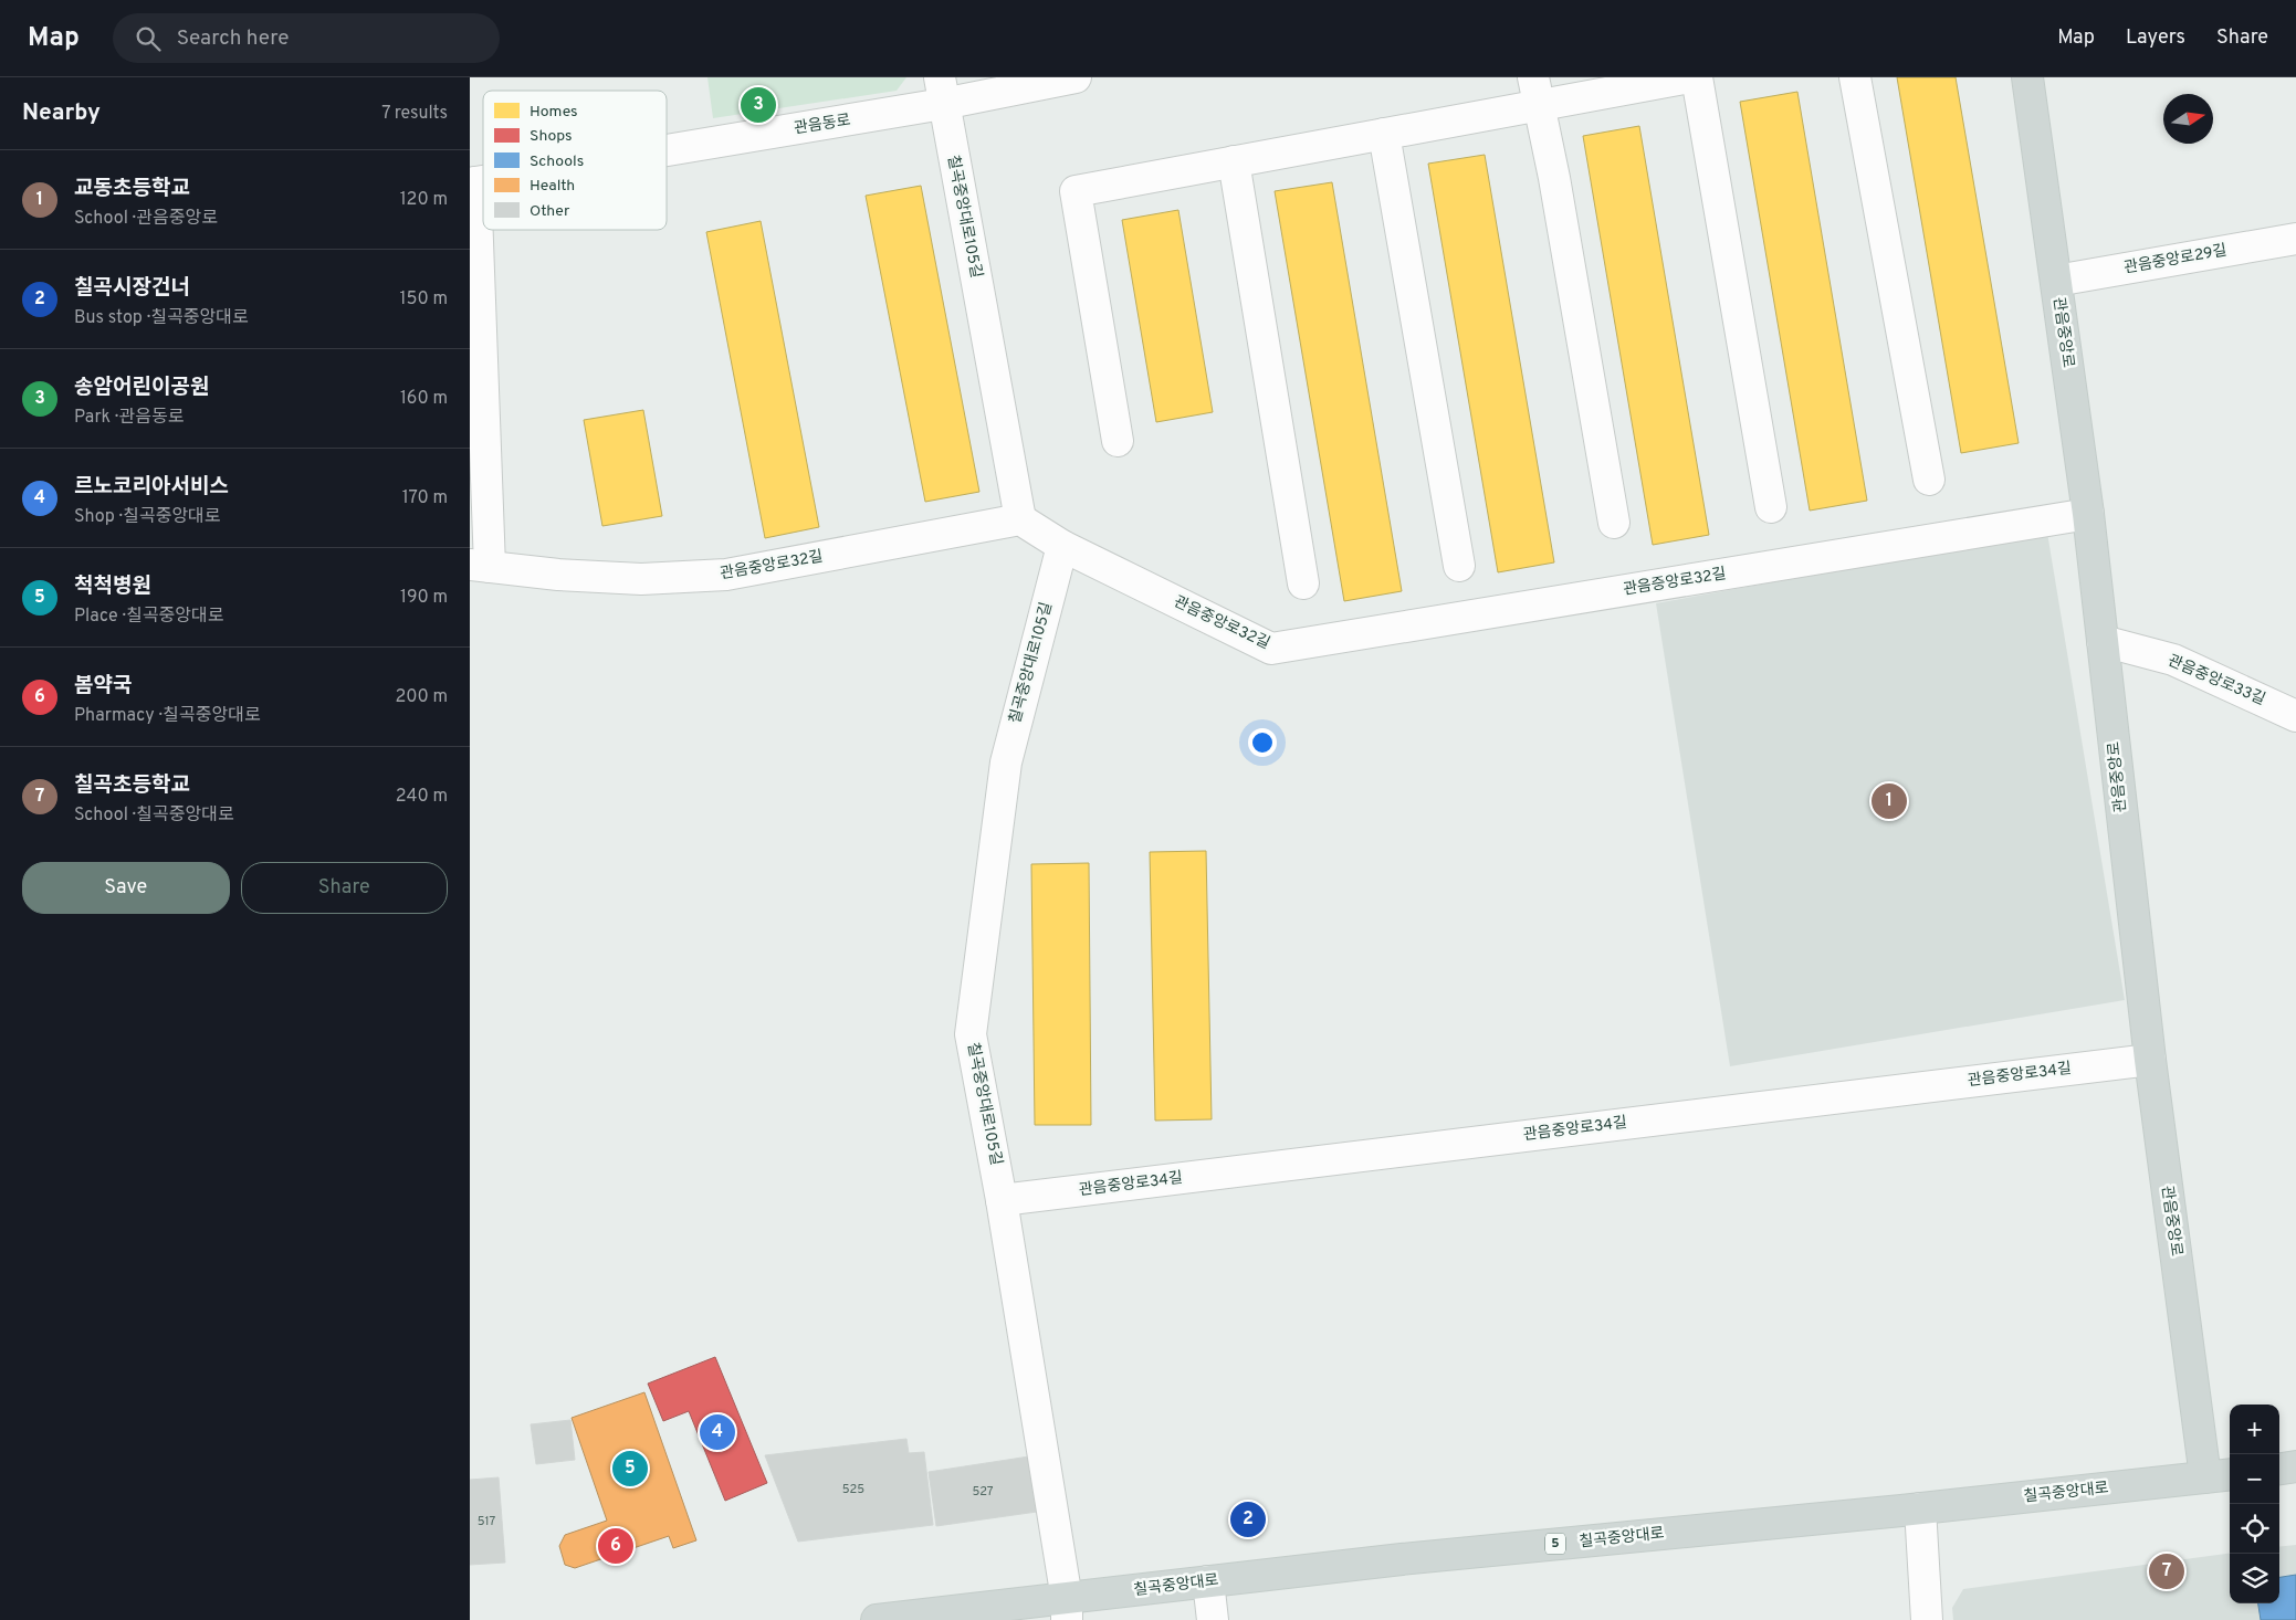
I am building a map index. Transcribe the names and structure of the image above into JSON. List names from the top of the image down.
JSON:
{
  "streets": {
    "main road": ["관음중앙로", "칠곡중앙대로", "5"],
    "street": [
      "관음동로",
      "칠곡중앙대로105길",
      "관음중앙로29길",
      "관음중앙로32길",
      "관음중앙로33길",
      "관음중앙로34길"
    ]
  },
  "crossings": [
    ["관음동로", "칠곡중앙대로105길"],
    ["칠곡중앙대로105길", "관음중앙로32길"],
    ["칠곡중앙대로105길", "관음중앙로34길"],
    ["칠곡중앙대로105길", "칠곡중앙대로"],
    ["관음중앙로29길", "관음중앙로"],
    ["관음중앙로", "관음중앙로32길"],
    ["관음중앙로", "관음중앙로33길"],
    ["관음중앙로", "관음중앙로34길"],
    ["관음중앙로", "칠곡중앙대로"]
  ],
  "house_numbers": ["525", "527", "517"],
  "legend": [
    "Homes",
    "Shops",
    "Schools",
    "Health",
    "Other"
  ],
  "north": "right",
  "page": {
    "header": "Map",
    "search": "Search here",
    "nav": ["Map", "Layers", "Share"],
    "heading": ["Nearby", "7 results"],
    "pins": [
      "3",
      "1",
      "4",
      "5",
      "2",
      "6",
      "7"
    ],
    "list": [
      {
        "mark": "1",
        "name": "교동초등학교",
        "note": "School · 관음중앙로",
        "value": "120 m"
      },
      {
        "mark": "2",
        "name": "칠곡시장건너",
        "note": "Bus stop · 칠곡중앙대로",
        "value": "150 m"
      },
      {
        "mark": "3",
        "name": "송암어린이공원",
        "note": "Park · 관음동로",
        "value": "160 m"
      },
      {
        "mark": "4",
        "name": "르노코리아서비스",
        "note": "Shop · 칠곡중앙대로",
        "value": "170 m"
      },
      {
        "mark": "5",
        "name": "척척병원",
        "note": "Place · 칠곡중앙대로",
        "value": "190 m"
      },
      {
        "mark": "6",
        "name": "봄약국",
        "note": "Pharmacy · 칠곡중앙대로",
        "value": "200 m"
      },
      {
        "mark": "7",
        "name": "칠곡초등학교",
        "note": "School · 칠곡중앙대로",
        "value": "240 m"
      }
    ],
    "buttons": ["Save", "Share"],
    "map_buttons": ["+", "−"]
  }
}
